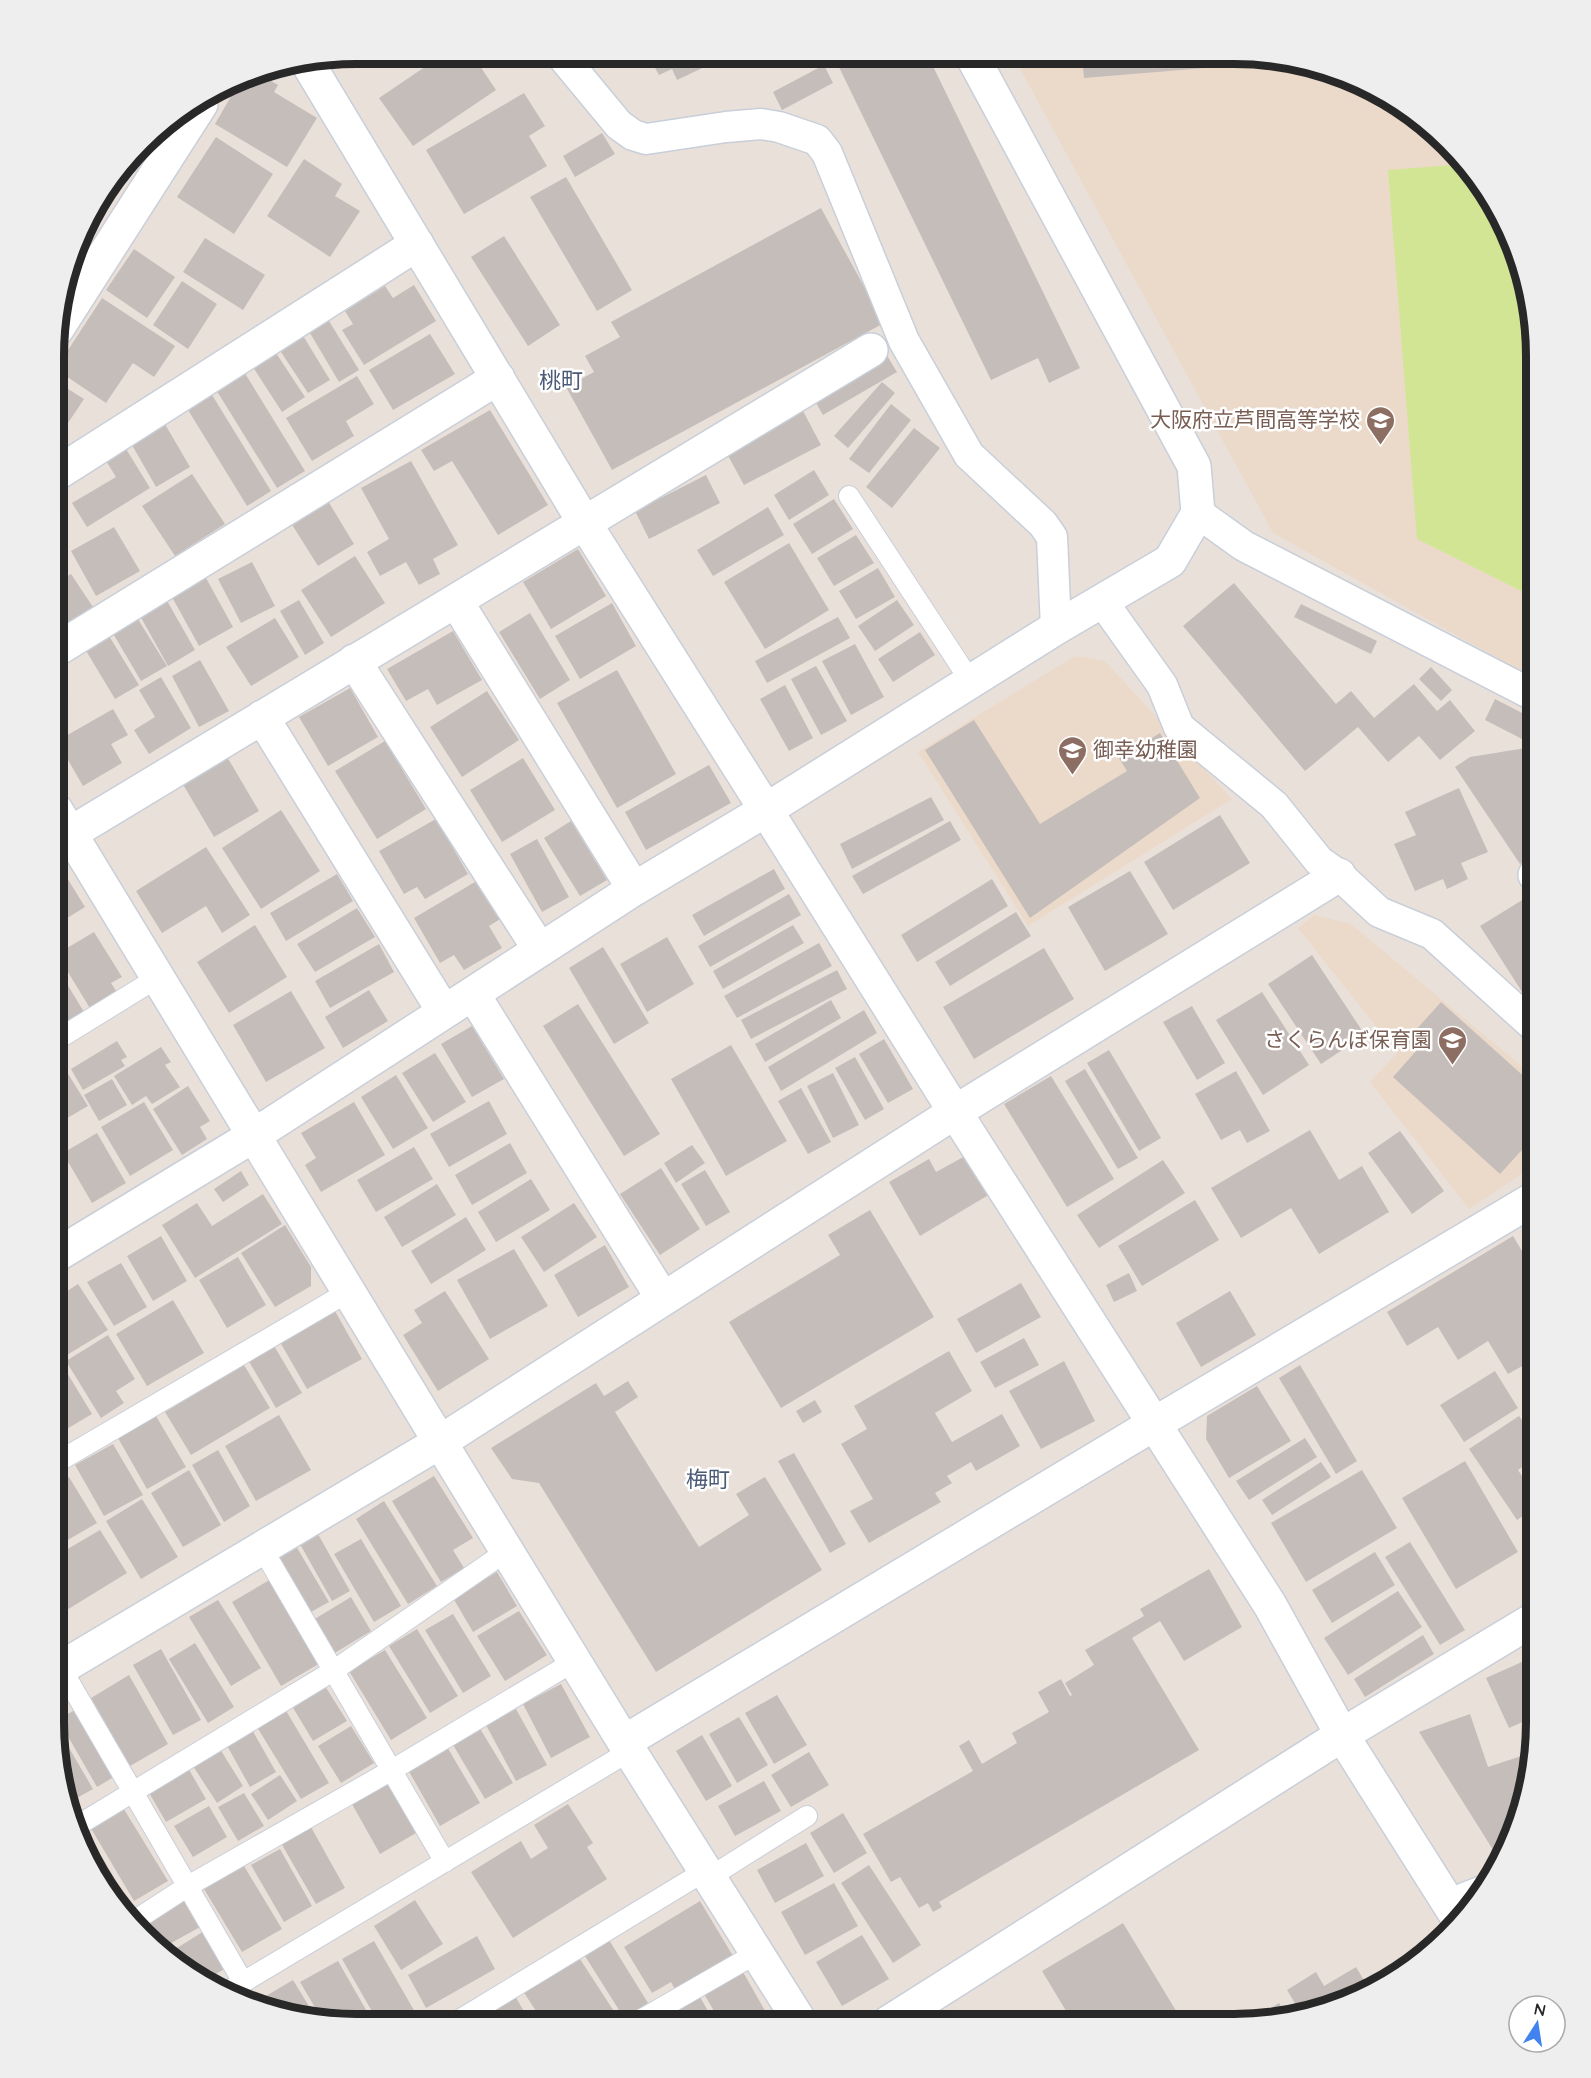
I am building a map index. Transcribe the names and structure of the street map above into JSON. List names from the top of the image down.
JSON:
{
  "districts": ["桃町", "梅町"],
  "places": {
    "school or university": ["大阪府立芦間高等学校", "御幸幼稚園", "さくらんぼ保育園"]
  },
  "north": "top"
}
